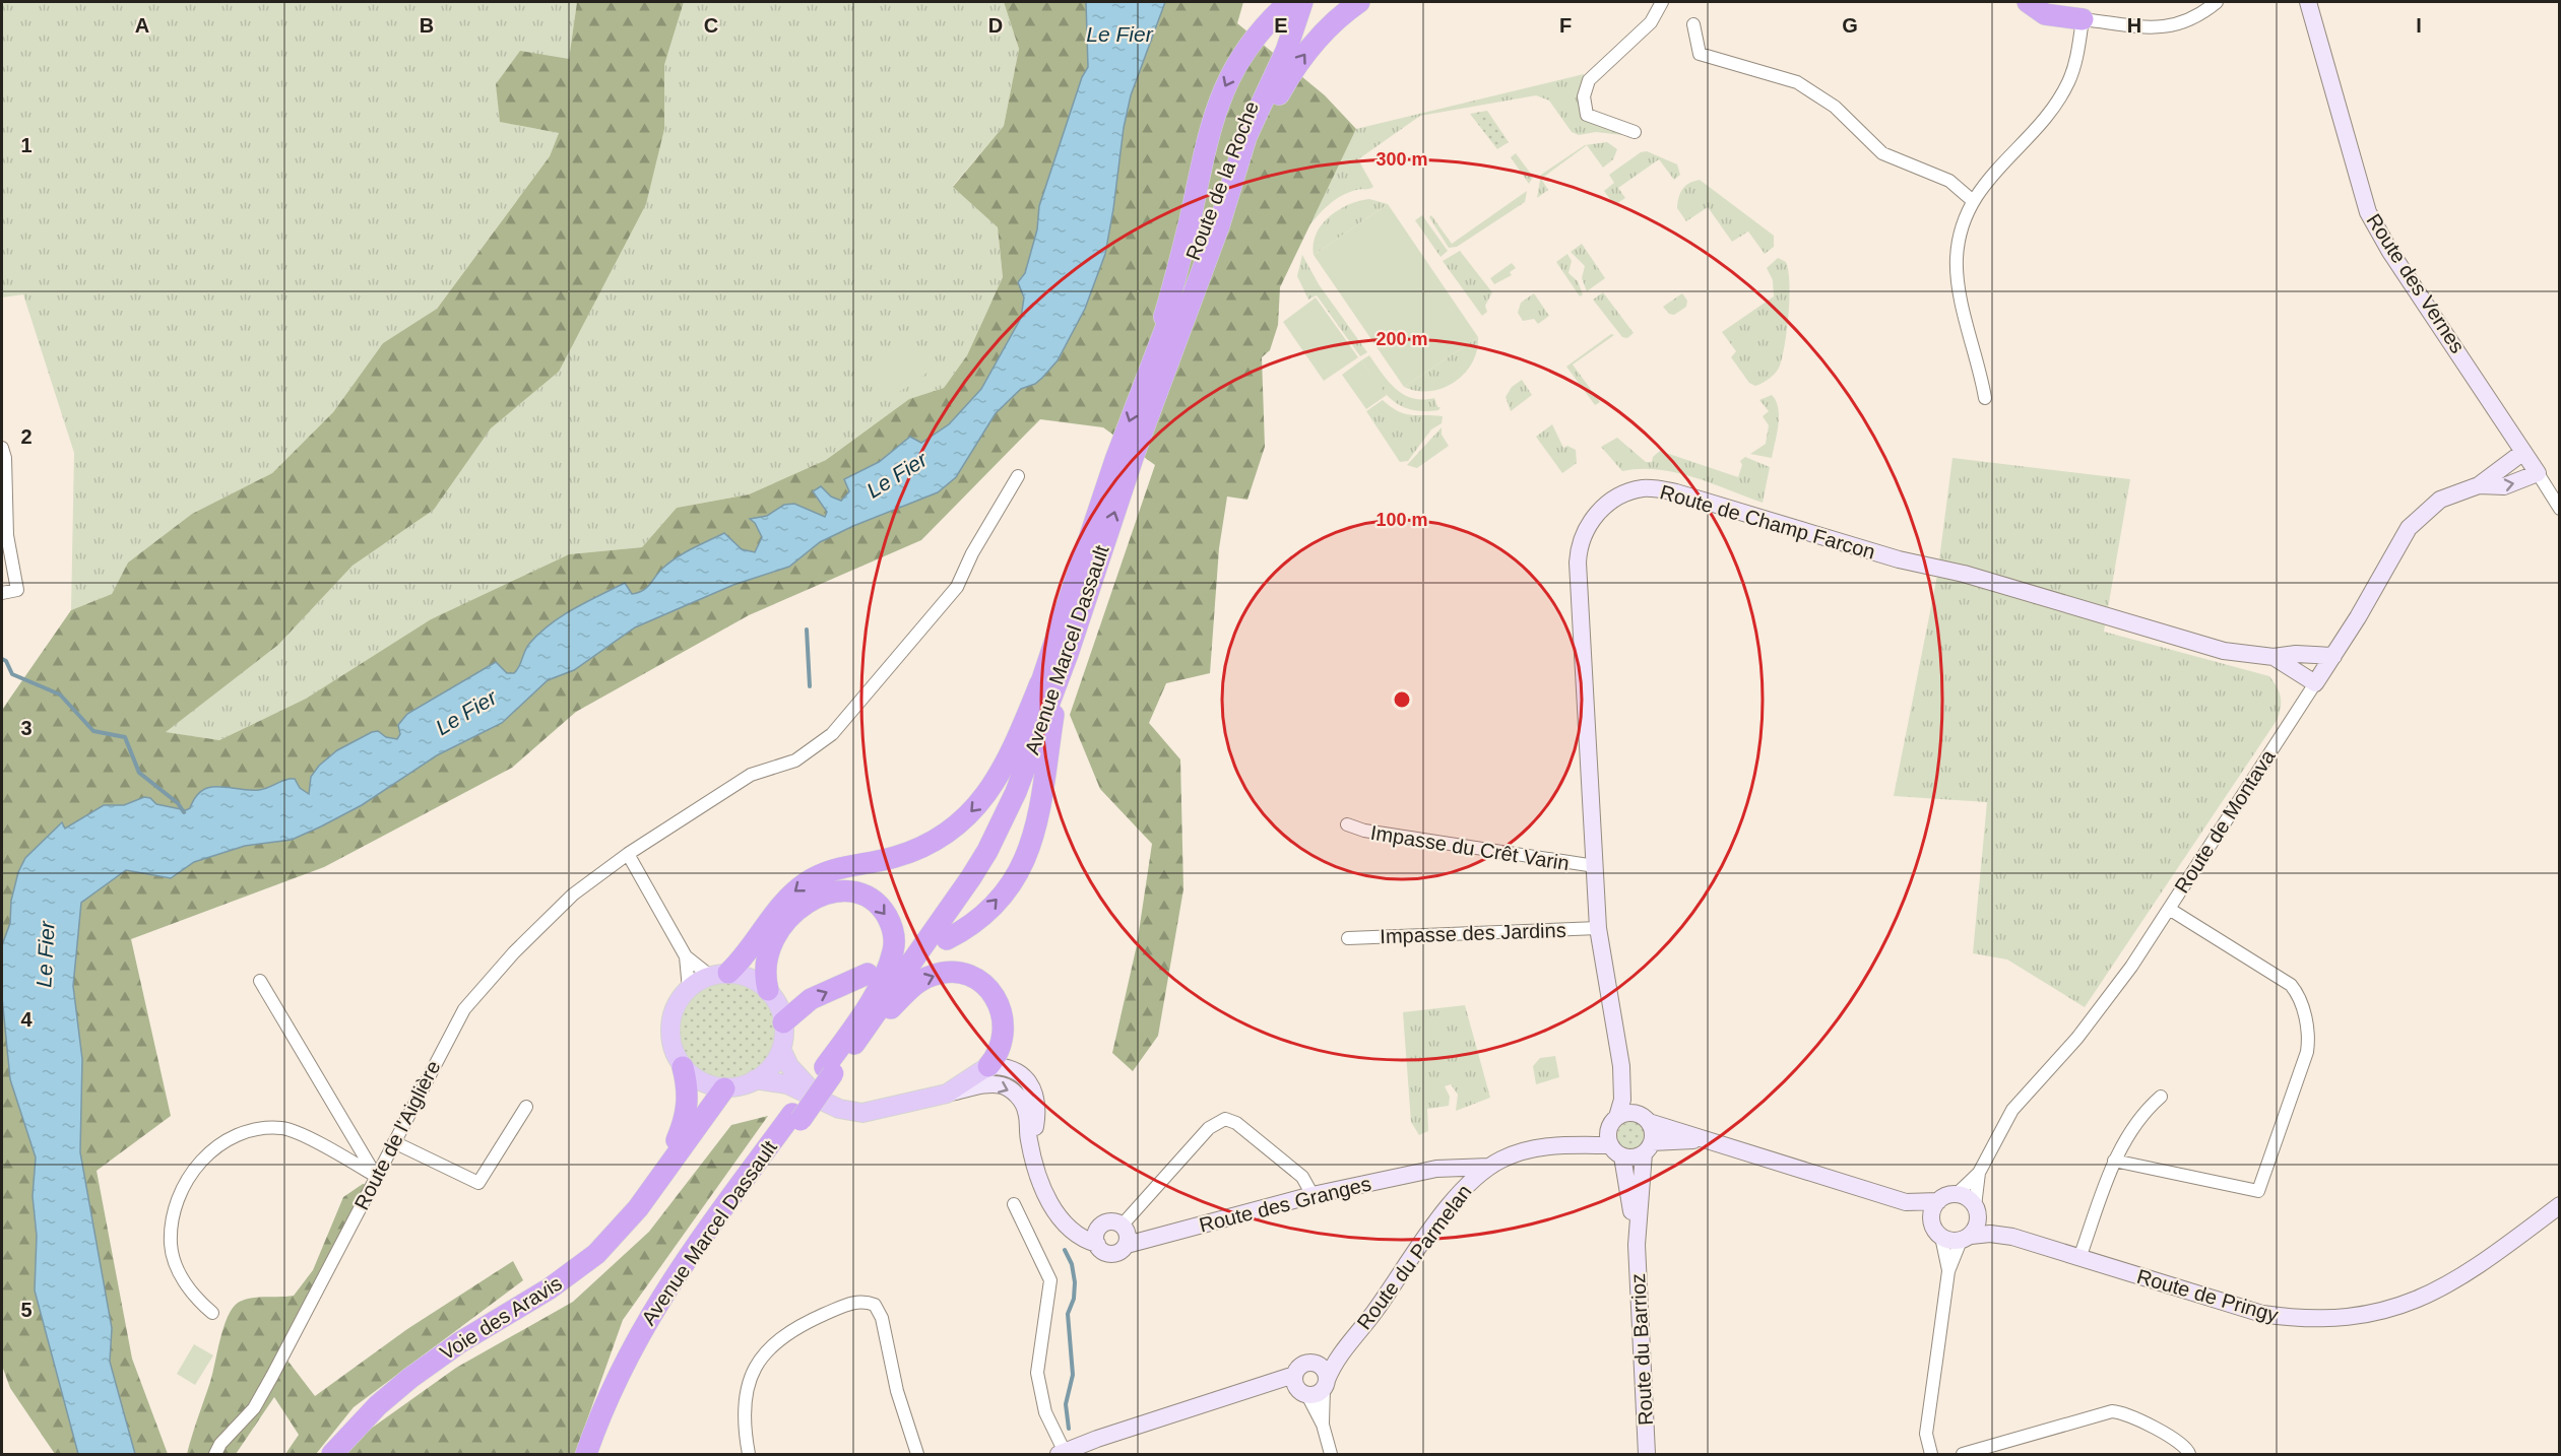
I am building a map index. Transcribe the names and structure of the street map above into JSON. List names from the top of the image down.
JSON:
{
  "streets": {
    "highway": ["Route de la Roche", "Avenue Marcel Dassault", "Voie des Aravis"],
    "main road": ["Route des Granges"],
    "street": [
      "Route des Vernes",
      "Route de Champ Farcon",
      "Route de Montava",
      "Impasse du Crêt Varin",
      "Impasse des Jardins",
      "Route de l'Aiglière",
      "Route du Parmelan",
      "Route de Pringy",
      "Route du Barrioz"
    ]
  },
  "crossings": [
    ["Route de la Roche", "Avenue Marcel Dassault"],
    ["Route des Vernes", "Route de Montava"],
    ["Route de Champ Farcon", "Route de Montava"],
    ["Route de Champ Farcon", "Impasse du Crêt Varin"],
    ["Route de Champ Farcon", "Impasse des Jardins"],
    ["Route de Champ Farcon", "Route du Parmelan"],
    ["Route de Champ Farcon", "Route du Barrioz"],
    ["Route de Montava", "Route de Pringy"],
    ["Route des Granges", "Route du Parmelan"],
    ["Route du Parmelan", "Route du Barrioz"]
  ],
  "water": ["Le Fier"],
  "grid": {
    "columns": [
      "A",
      "B",
      "C",
      "D",
      "E",
      "F",
      "G",
      "H",
      "I"
    ],
    "rows": [
      "1",
      "2",
      "3",
      "4",
      "5"
    ]
  },
  "rings": ["300 m", "200 m", "100 m"]
}
